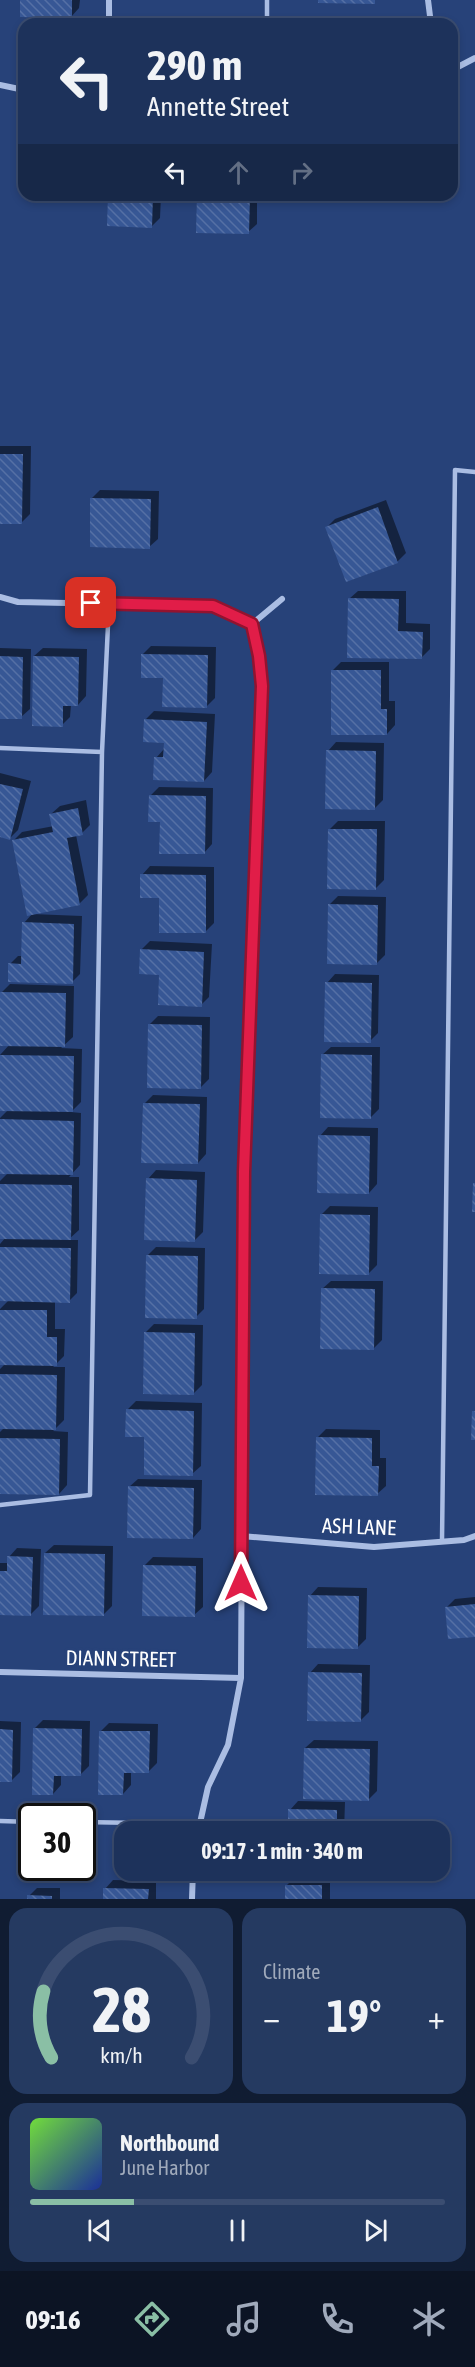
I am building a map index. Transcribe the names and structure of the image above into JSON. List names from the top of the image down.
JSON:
{
  "streets": {
    "street": ["ASH LANE", "DIANN STREET"]
  },
  "page": {
    "turn": ["290 m", "Annette Street"],
    "limit": "30",
    "trip": "09:17 · 1 min · 340 m",
    "tile": "Climate",
    "heat": ["−", "19°", "+"],
    "song": ["Northbound", "June Harbor"],
    "tabs": "09:16",
    "gauge": ["28", "km/h"]
  }
}
